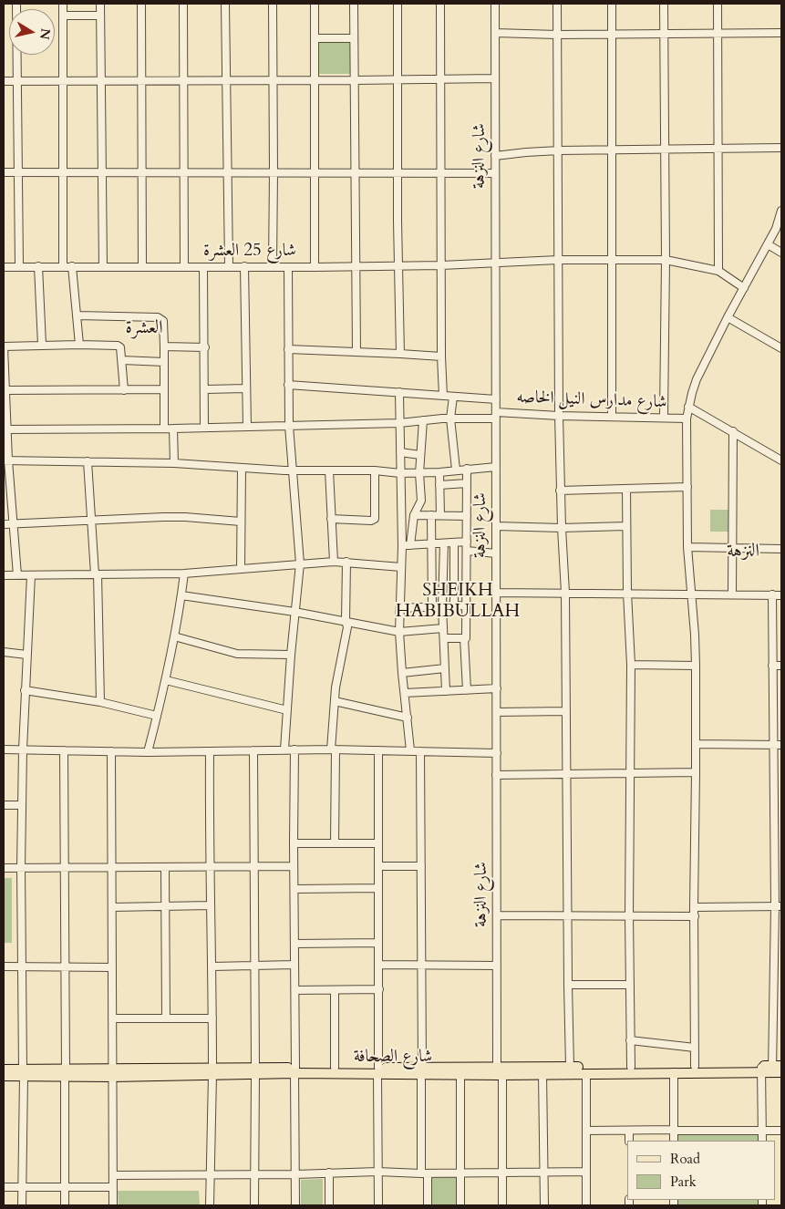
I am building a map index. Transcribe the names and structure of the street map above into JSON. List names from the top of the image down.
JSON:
{
  "streets": {
    "main road": ["شارع الصحافة"],
    "street": ["شارع النزهة", "شارع 25 العشرة", "شارع مدارس النيل الخاصه"]
  },
  "crossings": [
    ["شارع النزهة", "شارع 25 العشرة"],
    ["شارع النزهة", "شارع مدارس النيل الخاصه"],
    ["شارع النزهة", "شارع الصحافة"]
  ],
  "districts": ["العشرة", "النزهة", "SHEIKH HABIBULLAH"],
  "legend": ["Road", "Park"],
  "north": "right"
}
